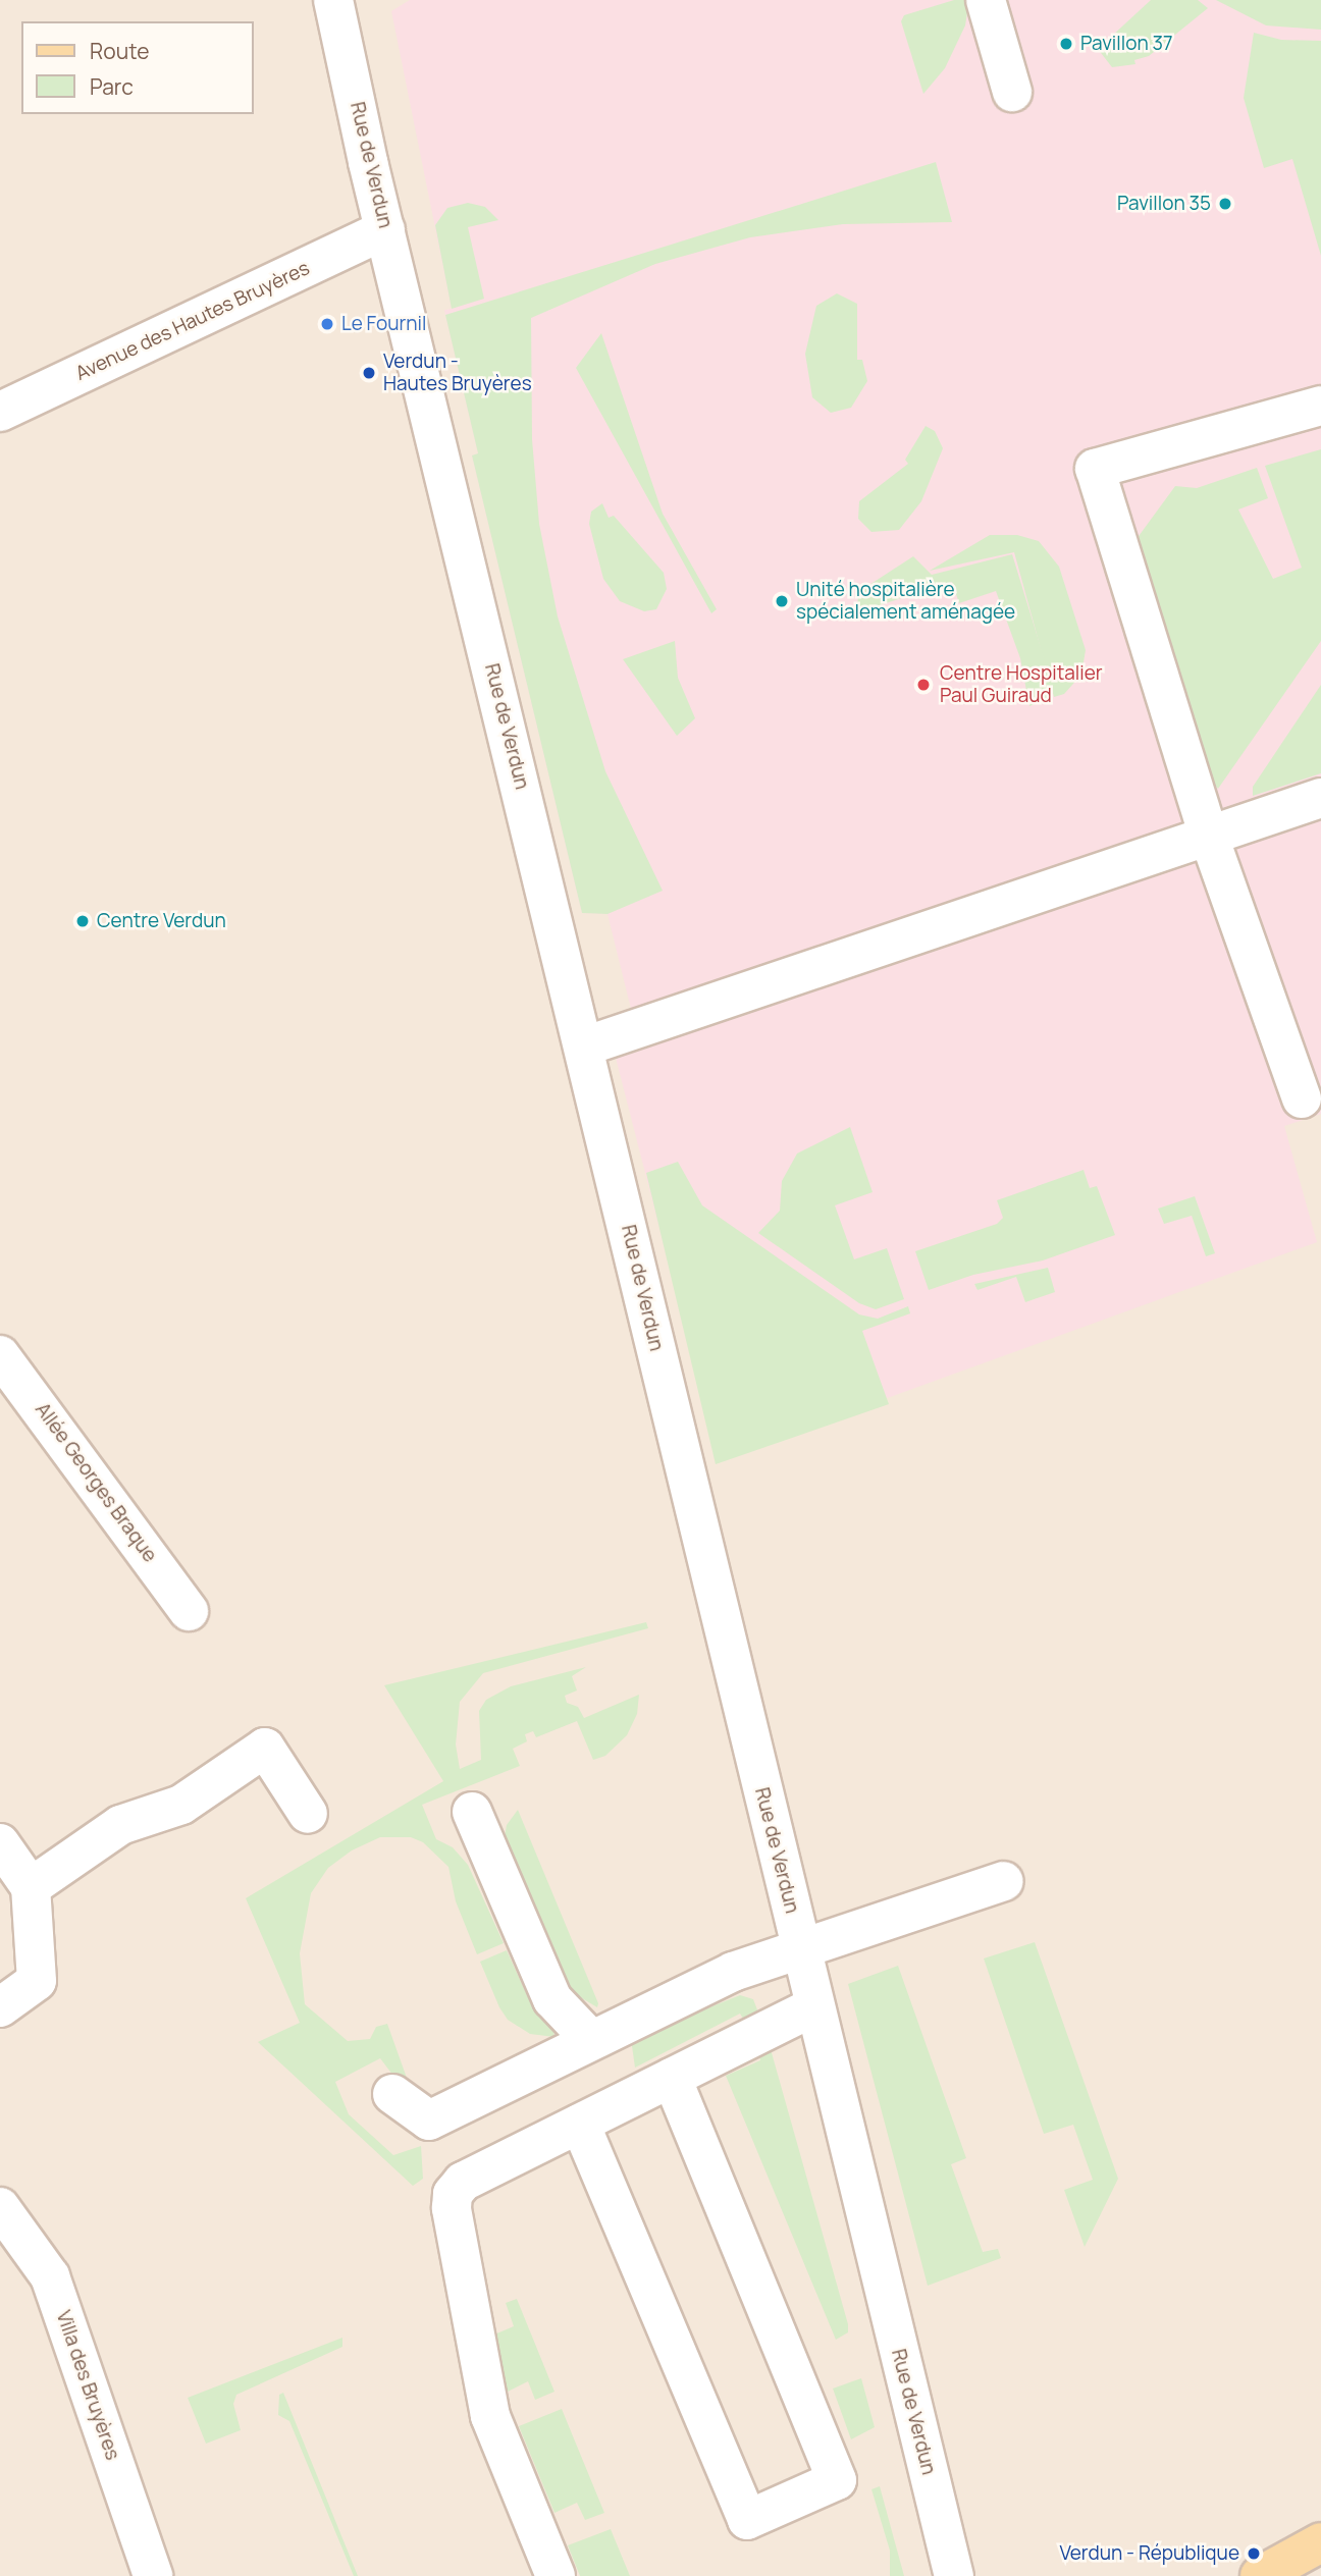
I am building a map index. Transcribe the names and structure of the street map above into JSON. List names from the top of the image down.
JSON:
{
  "streets": {
    "street": [
      "Rue de Verdun",
      "Avenue des Hautes Bruyères",
      "Allée Georges Braque",
      "Villa des Bruyères"
    ]
  },
  "crossings": [
    ["Rue de Verdun", "Avenue des Hautes Bruyères"]
  ],
  "places": [
    "Pavillon 37",
    "Pavillon 35",
    "Le Fournil",
    "Verdun - Hautes Bruyères",
    "Unité hospitalière spécialement aménagée",
    "Centre Hospitalier Paul Guiraud",
    "Centre Verdun",
    "Verdun - République"
  ],
  "legend": ["Route", "Parc"]
}
